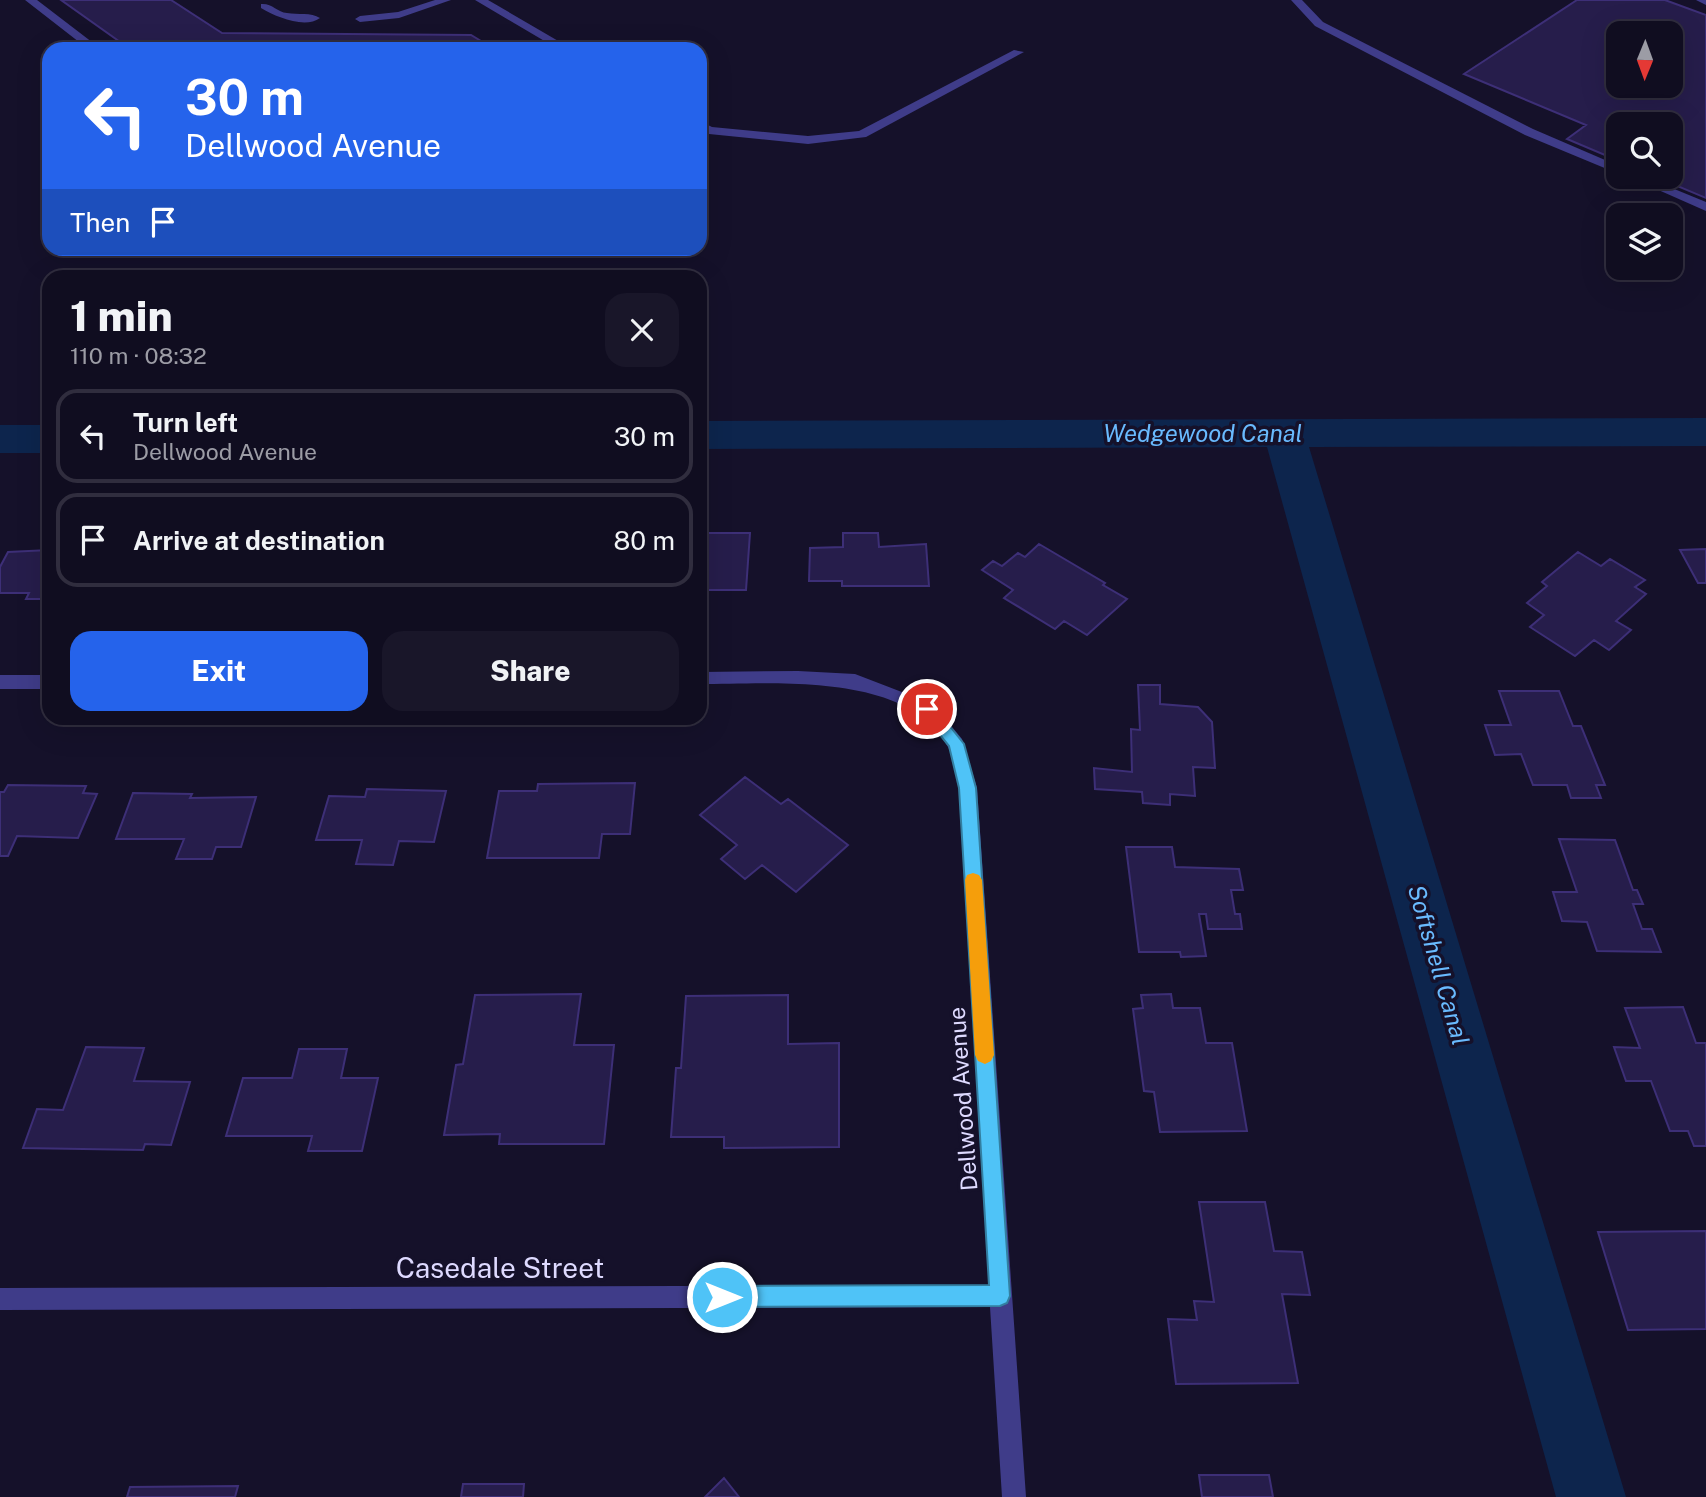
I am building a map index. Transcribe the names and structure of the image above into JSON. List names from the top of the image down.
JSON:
{
  "streets": {
    "street": ["Dellwood Avenue", "Casedale Street"]
  },
  "crossings": [
    ["Dellwood Avenue", "Casedale Street"]
  ],
  "water": ["Wedgewood Canal", "Softshell Canal"],
  "north": "bottom",
  "page": {
    "turn": ["30 m", "Dellwood Avenue"],
    "then": "Then",
    "heading": ["1 min", "110 m · 08:32"],
    "list": [
      {
        "name": "Turn left",
        "note": "Dellwood Avenue",
        "value": "30 m"
      },
      {
        "name": "Arrive at destination",
        "value": "80 m"
      }
    ],
    "buttons": ["Exit", "Share"]
  }
}
